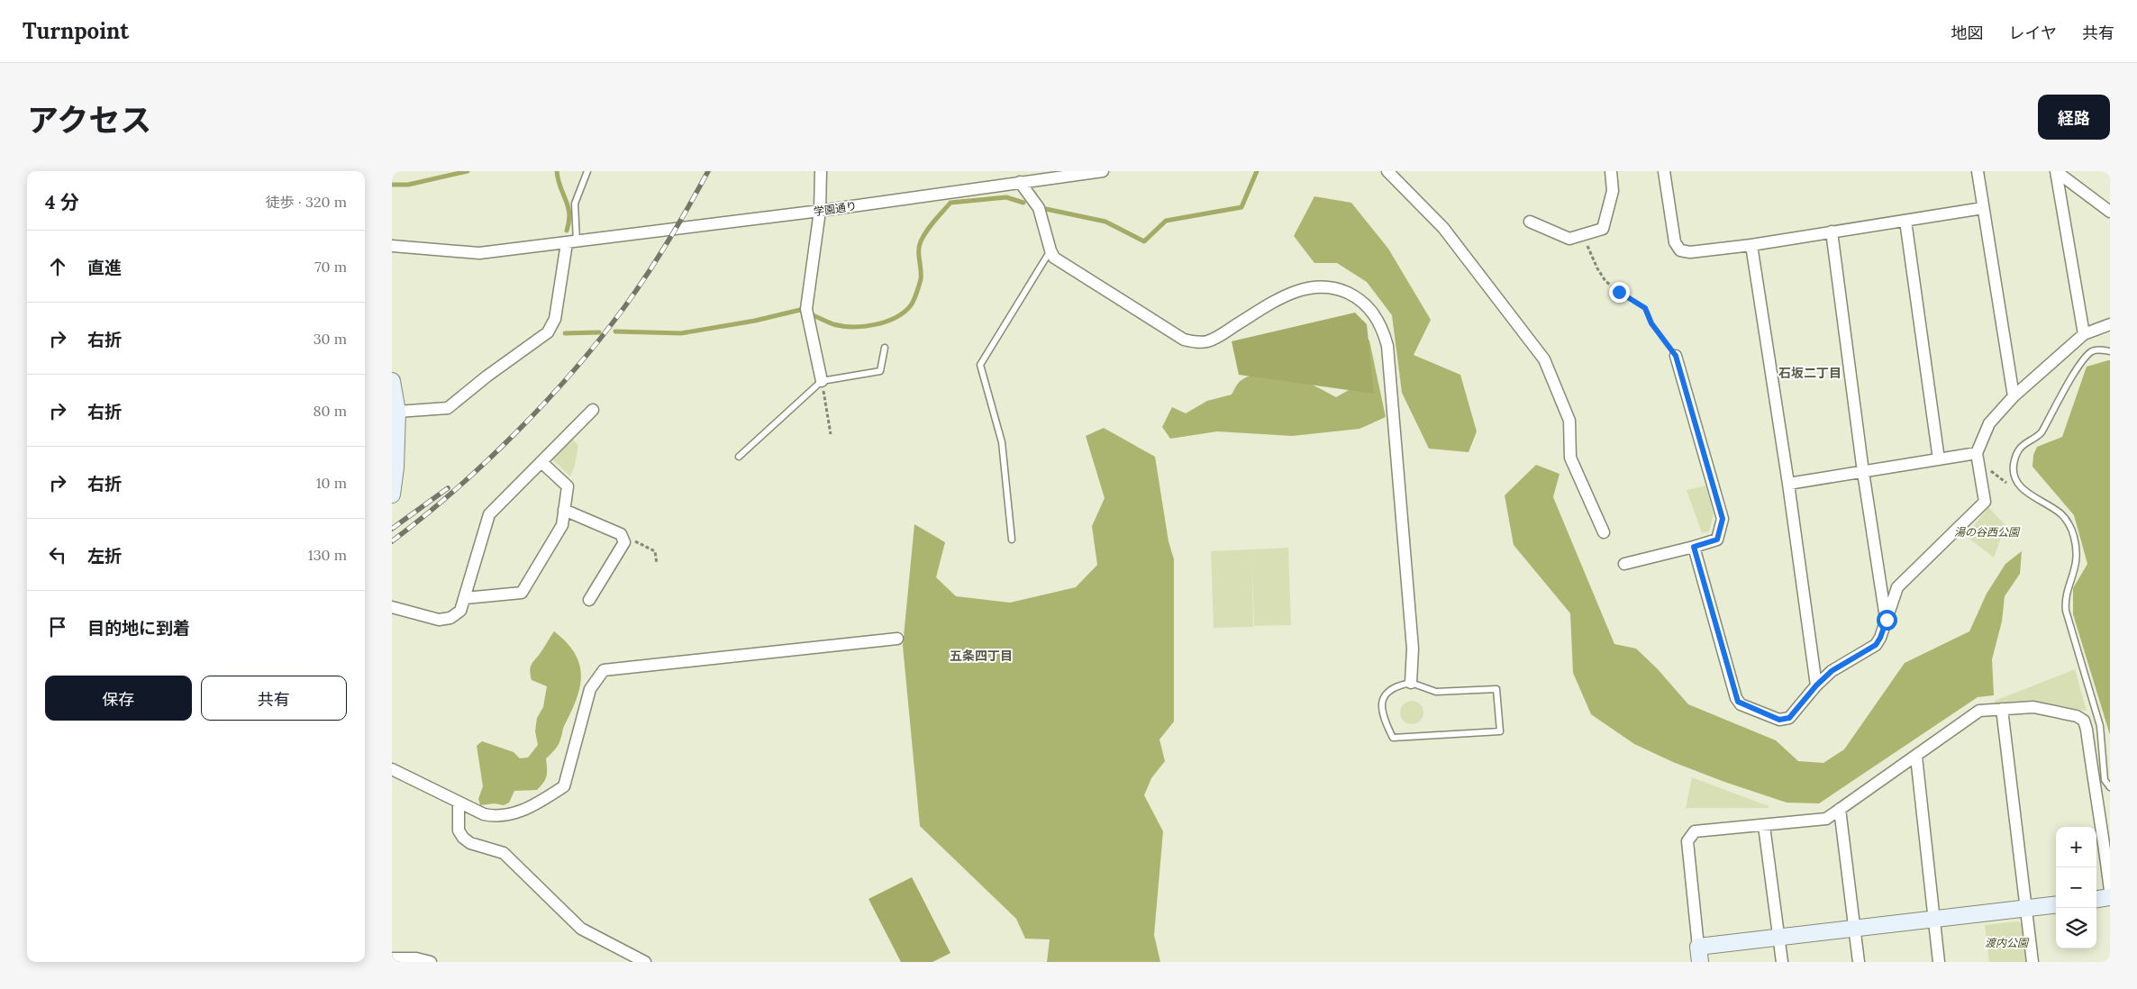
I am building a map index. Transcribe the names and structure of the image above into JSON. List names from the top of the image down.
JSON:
{
  "streets": {
    "street": ["学園通り"]
  },
  "districts": ["石坂二丁目", "五条四丁目"],
  "parks": ["湯の谷西公園", "渡内公園"],
  "page": {
    "header": "Turnpoint",
    "nav": ["地図", "レイヤ", "共有"],
    "title": "アクセス",
    "buttons": [
      "経路",
      ["保存", "共有"]
    ],
    "heading": ["4 分", "徒歩 · 320 m"],
    "list": [
      ["直進", "70 m"],
      ["右折", "30 m"],
      ["右折", "80 m"],
      ["右折", "10 m"],
      ["左折", "130 m"],
      "目的地に到着"
    ],
    "map_buttons": ["+", "−"]
  }
}
